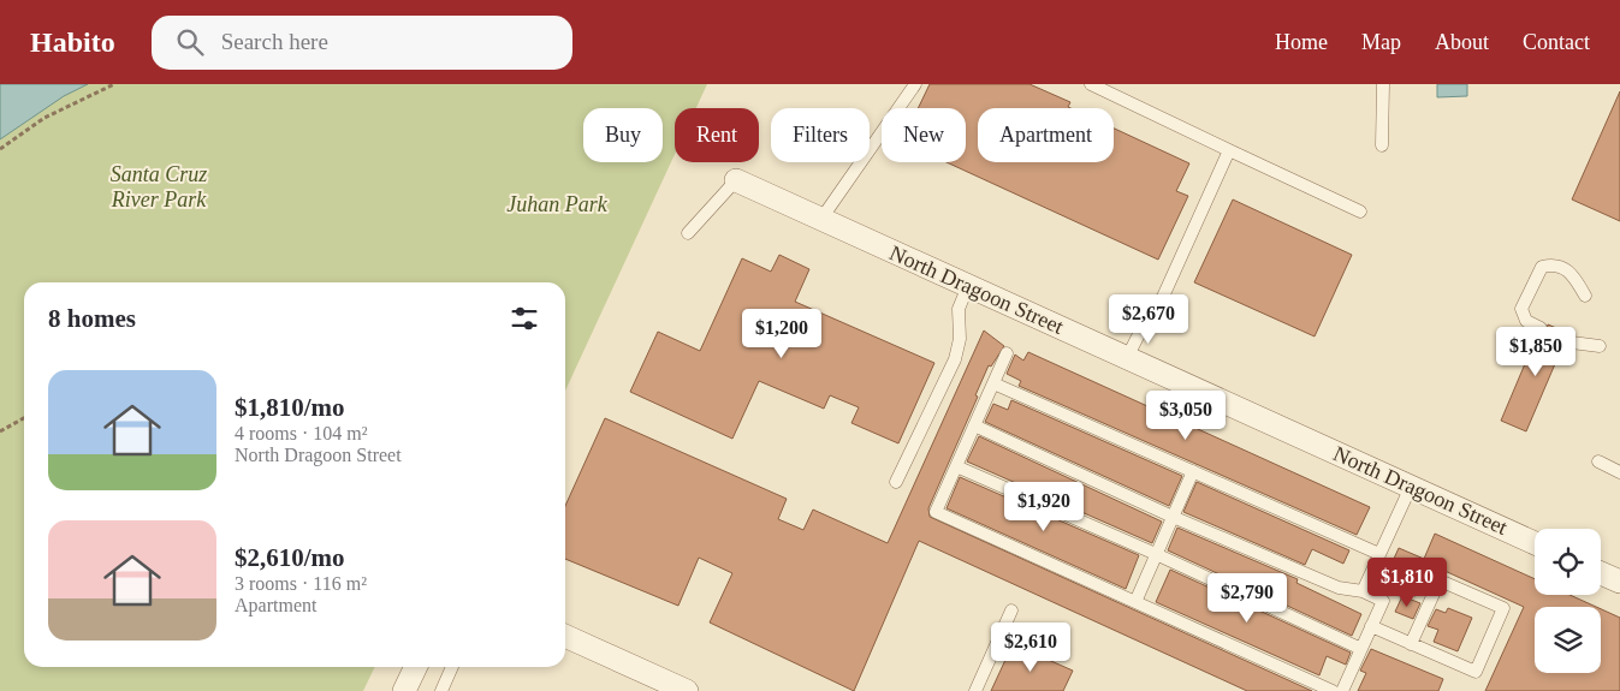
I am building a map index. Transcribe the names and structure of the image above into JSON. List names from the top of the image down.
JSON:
{
  "streets": {
    "street": ["North Dragoon Street"]
  },
  "parks": ["Santa Cruz River Park", "Juhan Park"],
  "page": {
    "header": "Habito",
    "search": "Search here",
    "nav": [
      "Home",
      "Map",
      "About",
      "Contact"
    ],
    "chip": [
      "Buy",
      "Rent",
      "Filters",
      "New",
      "Apartment"
    ],
    "heading": "8 homes",
    "price": [
      "$2,670",
      "$1,200",
      "$1,850",
      "$3,050",
      "$1,920",
      "$1,810",
      "$2,790",
      "$2,610"
    ],
    "list": [
      {
        "name": "$1,810/mo",
        "note": "4 rooms · 104 m² · North Dragoon Street"
      },
      {
        "name": "$2,610/mo",
        "note": "3 rooms · 116 m² · Apartment"
      }
    ]
  }
}
